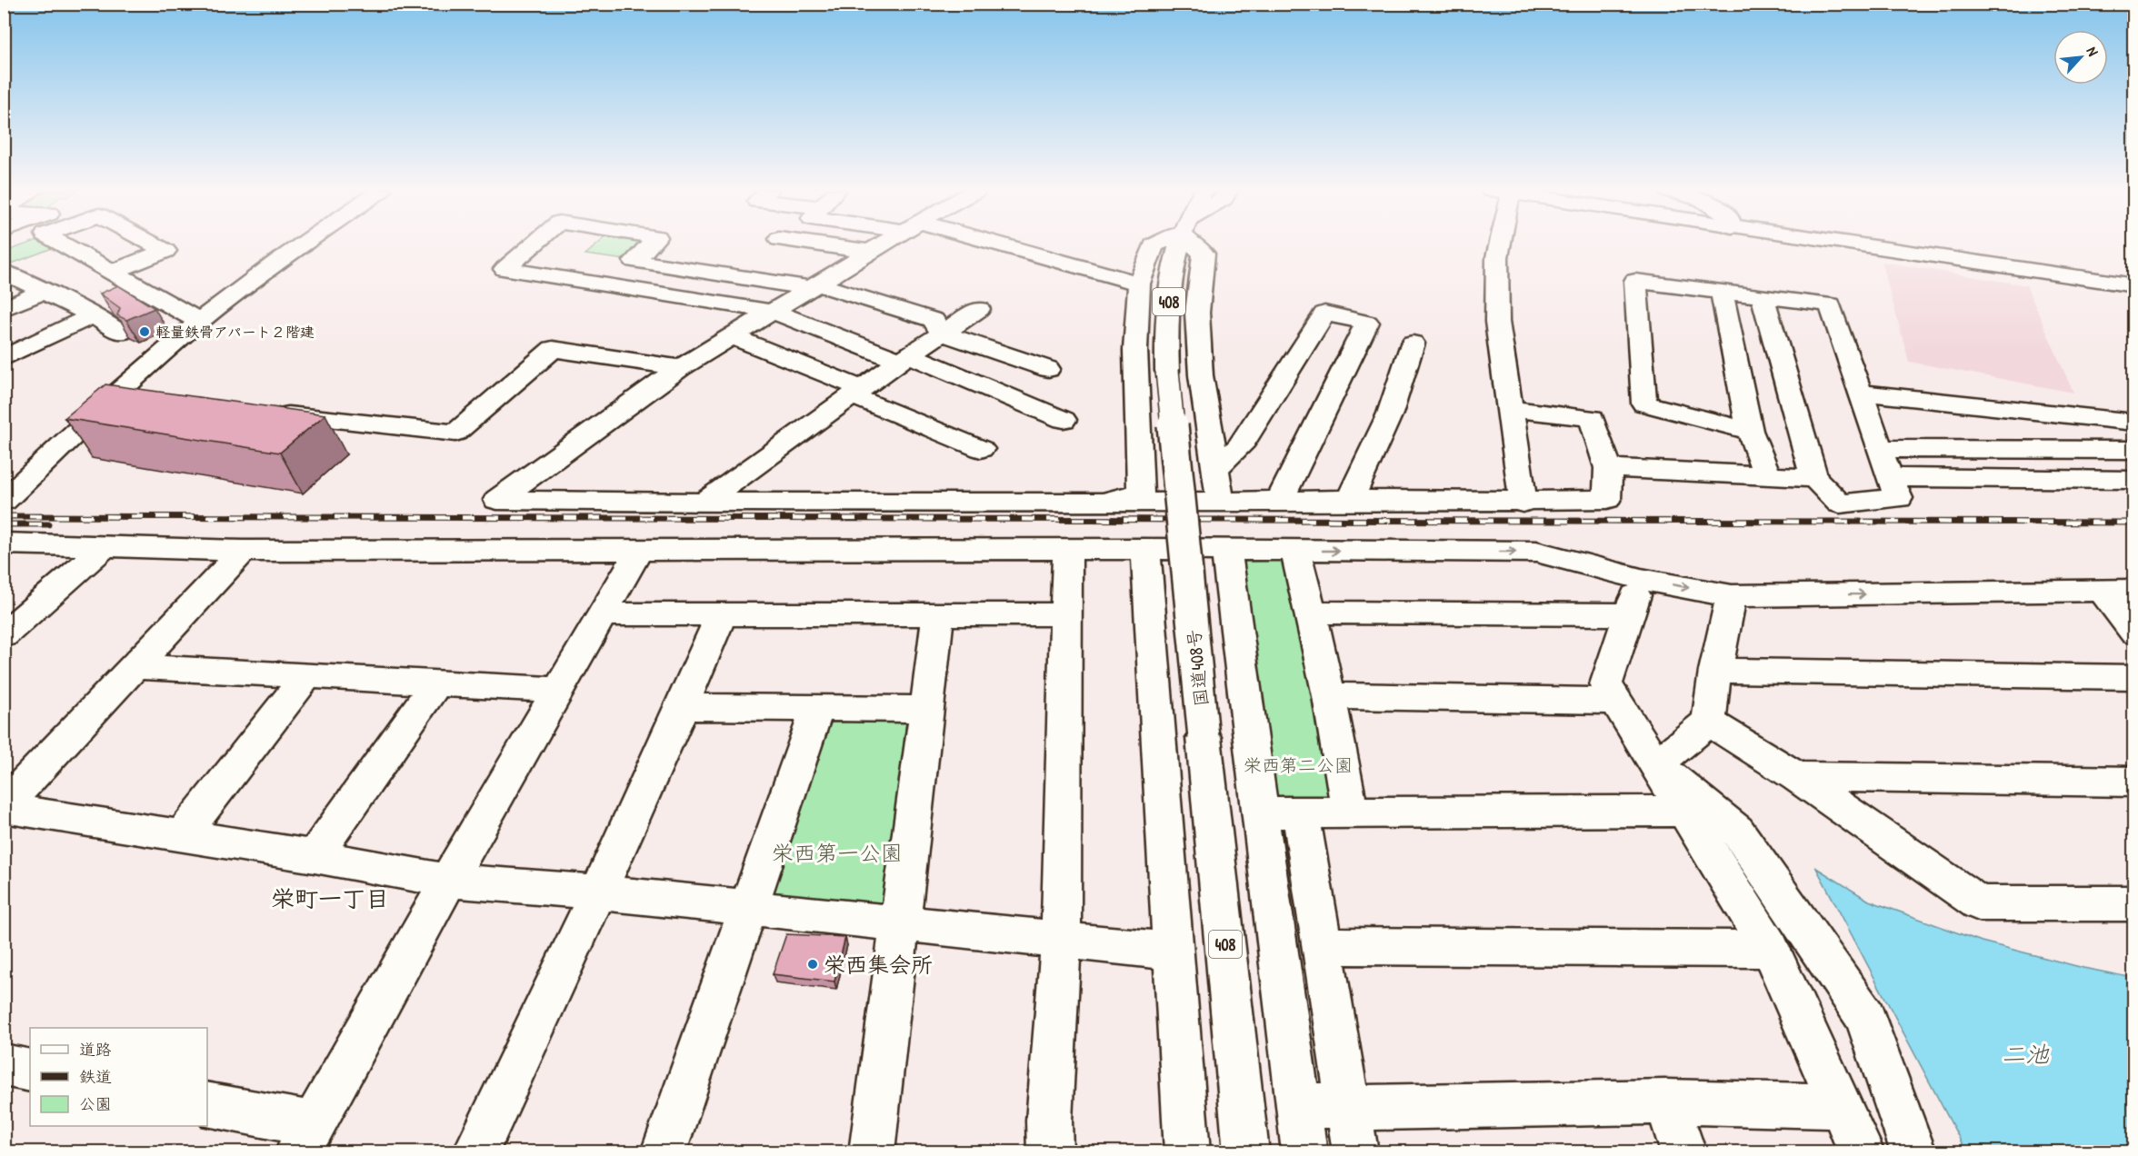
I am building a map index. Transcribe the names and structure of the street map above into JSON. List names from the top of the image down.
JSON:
{
  "streets": {
    "main road": ["408", "国道408号"]
  },
  "districts": ["栄町一丁目"],
  "water": ["二池"],
  "parks": ["栄西第二公園", "栄西第一公園"],
  "places": ["軽量鉄骨アパート２階建", "栄西集会所"],
  "legend": ["道路", "鉄道", "公園"],
  "north": "top right"
}
